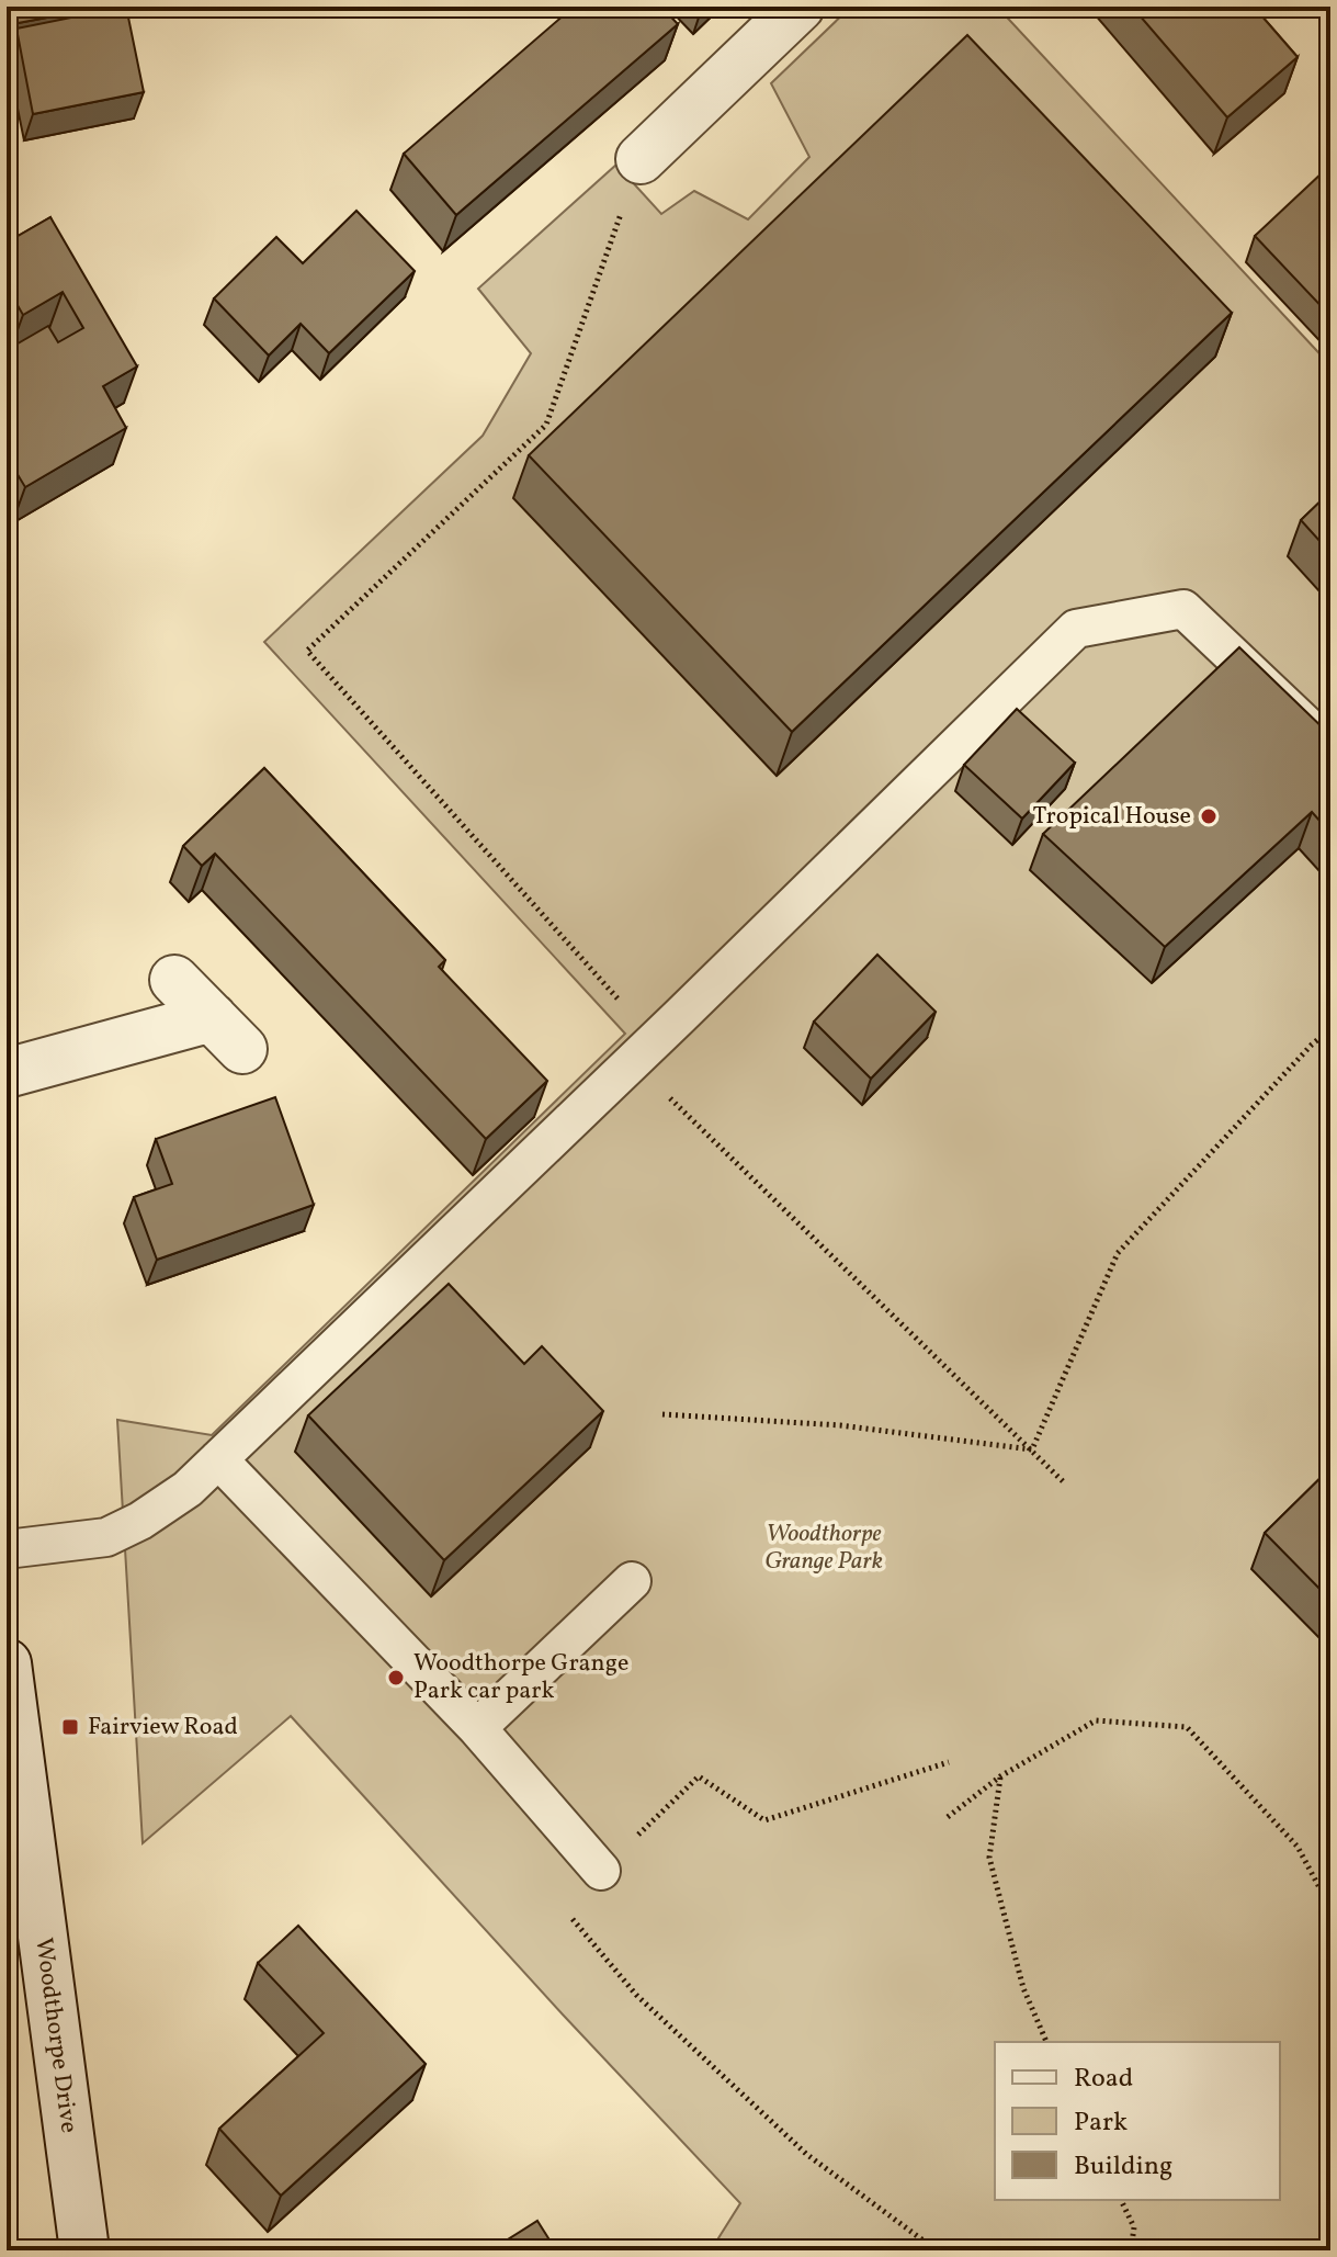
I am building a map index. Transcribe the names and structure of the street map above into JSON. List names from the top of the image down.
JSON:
{
  "streets": {
    "street": ["Woodthorpe Drive"]
  },
  "parks": ["Woodthorpe Grange Park"],
  "places": {
    "other": ["Tropical House", "Woodthorpe Grange Park car park"],
    "transit": ["Fairview Road"]
  },
  "legend": ["Road", "Park", "Building"]
}
